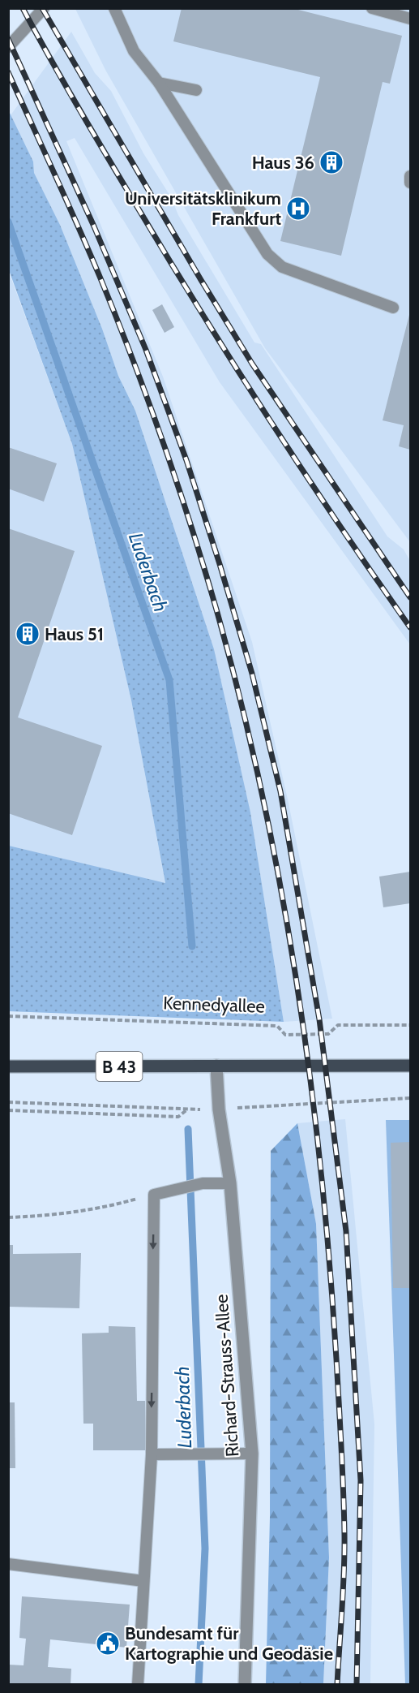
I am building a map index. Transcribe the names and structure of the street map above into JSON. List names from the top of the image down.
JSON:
{
  "streets": {
    "main road": ["B 43"],
    "street": ["Richard-Strauss-Allee"],
    "path": ["Kennedyallee"]
  },
  "crossings": [
    ["B 43", "Richard-Strauss-Allee"]
  ],
  "water": ["Luderbach"],
  "places": {
    "building": ["Haus 36", "Haus 51"],
    "hospital": ["Universitätsklinikum Frankfurt"],
    "public building": ["Bundesamt für Kartographie und Geodäsie"]
  }
}
